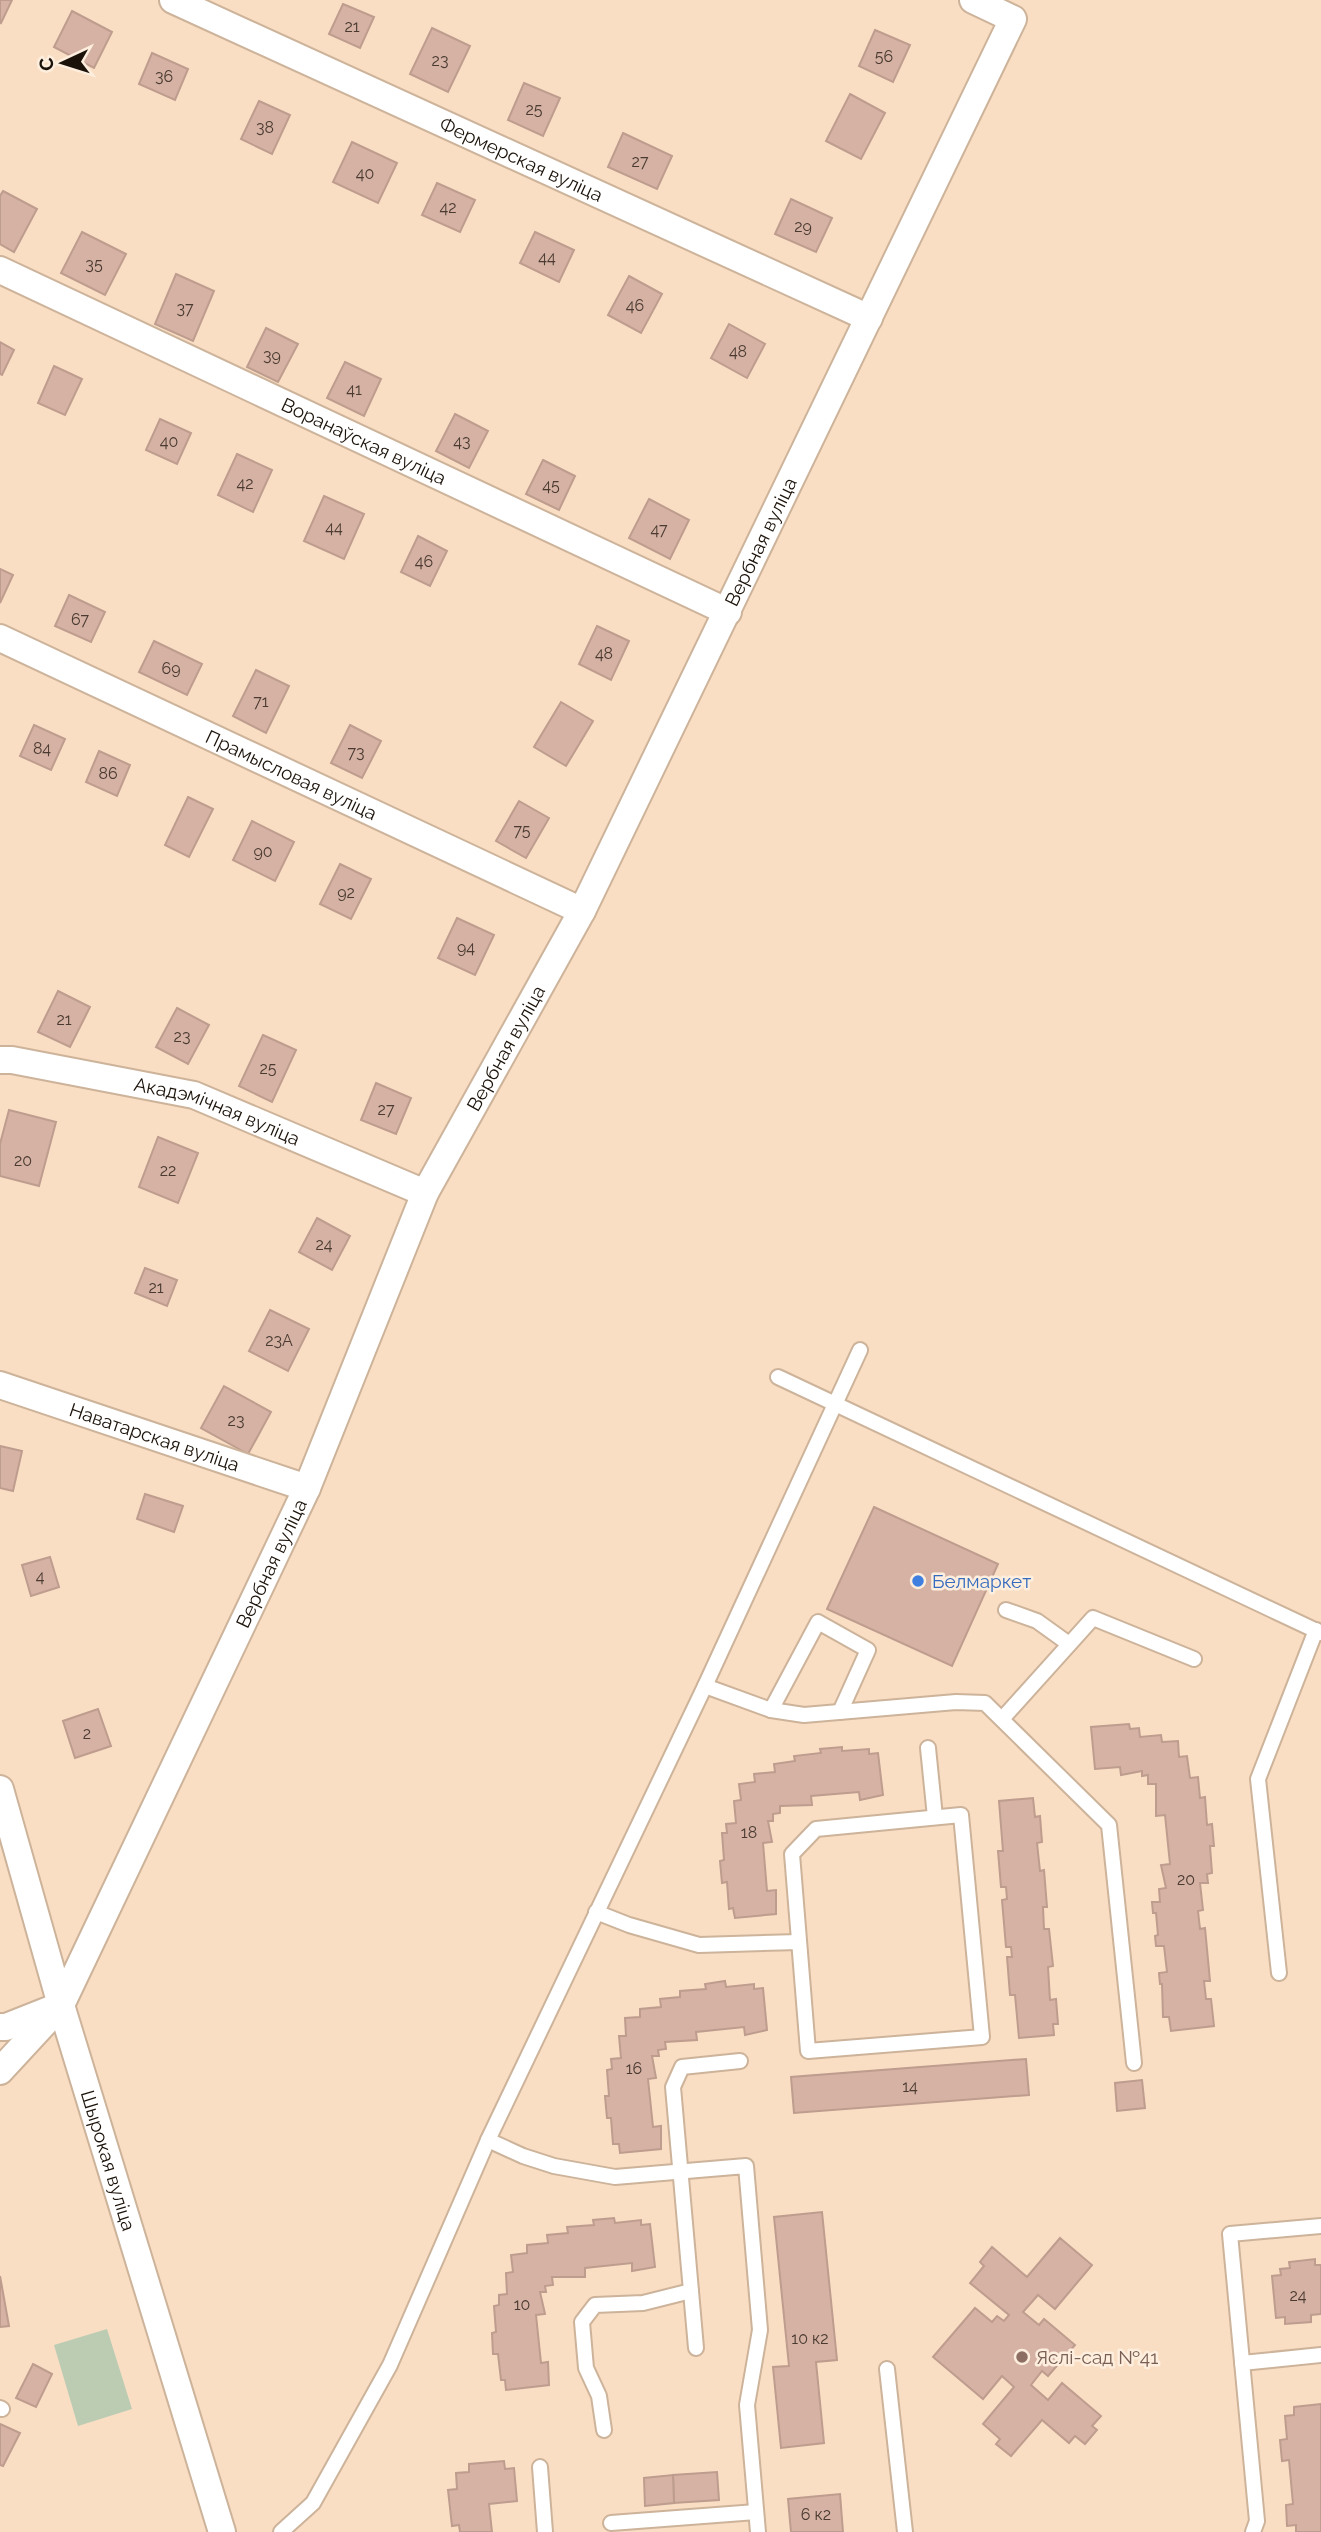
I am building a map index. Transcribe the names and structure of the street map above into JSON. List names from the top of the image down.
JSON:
{
  "streets": {
    "street": [
      "Фермерская вуліца",
      "Воранаўская вуліца",
      "Вербная вуліца",
      "Прамысловая вуліца",
      "Акадэмічная вуліца",
      "Наватарская вуліца",
      "Шырокая вуліца"
    ]
  },
  "crossings": [
    ["Фермерская вуліца", "Вербная вуліца"],
    ["Воранаўская вуліца", "Вербная вуліца"],
    ["Вербная вуліца", "Прамысловая вуліца"],
    ["Вербная вуліца", "Акадэмічная вуліца"],
    ["Вербная вуліца", "Наватарская вуліца"],
    ["Вербная вуліца", "Шырокая вуліца"]
  ],
  "places": ["Белмаркет", "Яслі-сад №41"],
  "house_numbers": [
    "21",
    "56",
    "23",
    "36",
    "25",
    "38",
    "27",
    "40",
    "42",
    "29",
    "44",
    "35",
    "46",
    "37",
    "48",
    "39",
    "41",
    "40",
    "43",
    "42",
    "45",
    "44",
    "47",
    "46",
    "67",
    "48",
    "69",
    "71",
    "84",
    "73",
    "86",
    "75",
    "90",
    "92",
    "94",
    "21",
    "23",
    "25",
    "27",
    "20",
    "22",
    "24",
    "21",
    "23А",
    "23",
    "4",
    "2",
    "18",
    "20",
    "16",
    "14",
    "24",
    "10",
    "10 к2",
    "6 к2"
  ],
  "north": "left"
}
